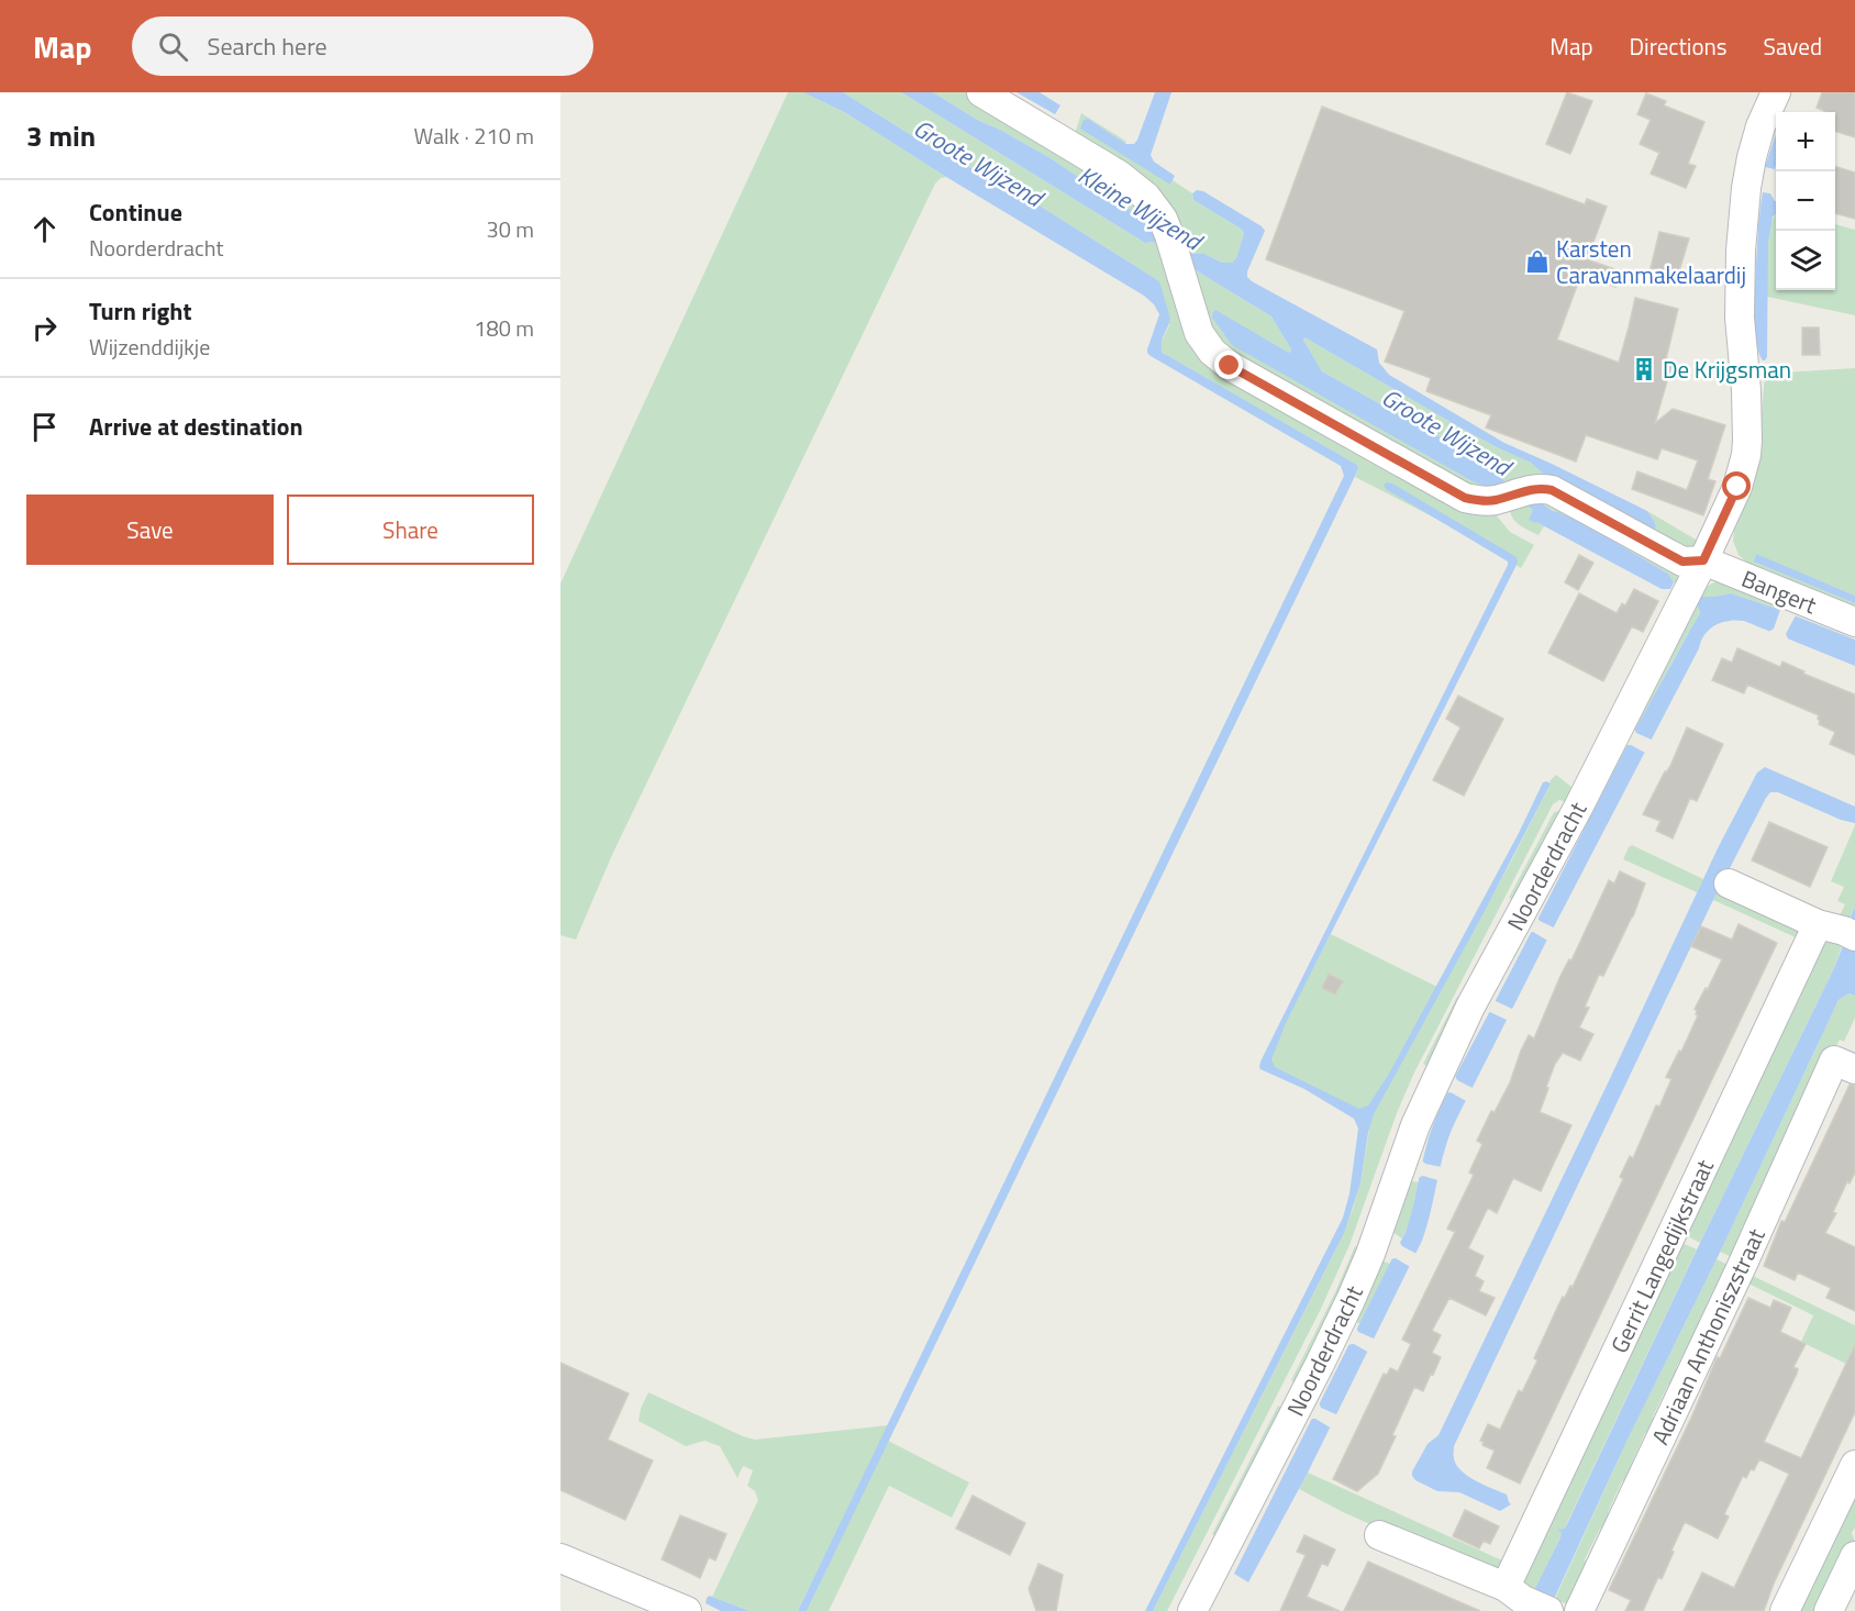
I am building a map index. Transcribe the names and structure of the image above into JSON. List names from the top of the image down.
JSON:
{
  "streets": {
    "street": [
      "Bangert",
      "Noorderdracht",
      "Gerrit Langedijkstraat",
      "Adriaan Anthoniszstraat"
    ]
  },
  "crossings": [
    ["Bangert", "Noorderdracht"]
  ],
  "water": ["Groote Wijzend", "Kleine Wijzend"],
  "places": {
    "shop": ["Karsten Caravanmakelaardij"],
    "building": ["De Krijgsman"]
  },
  "page": {
    "header": "Map",
    "search": "Search here",
    "nav": ["Map", "Directions", "Saved"],
    "heading": ["3 min", "Walk · 210 m"],
    "map_buttons": ["+", "−"],
    "list": [
      ["Continue", "Noorderdracht", "30 m"],
      ["Turn right", "Wijzenddijkje", "180 m"],
      "Arrive at destination"
    ],
    "buttons": ["Save", "Share"]
  }
}
